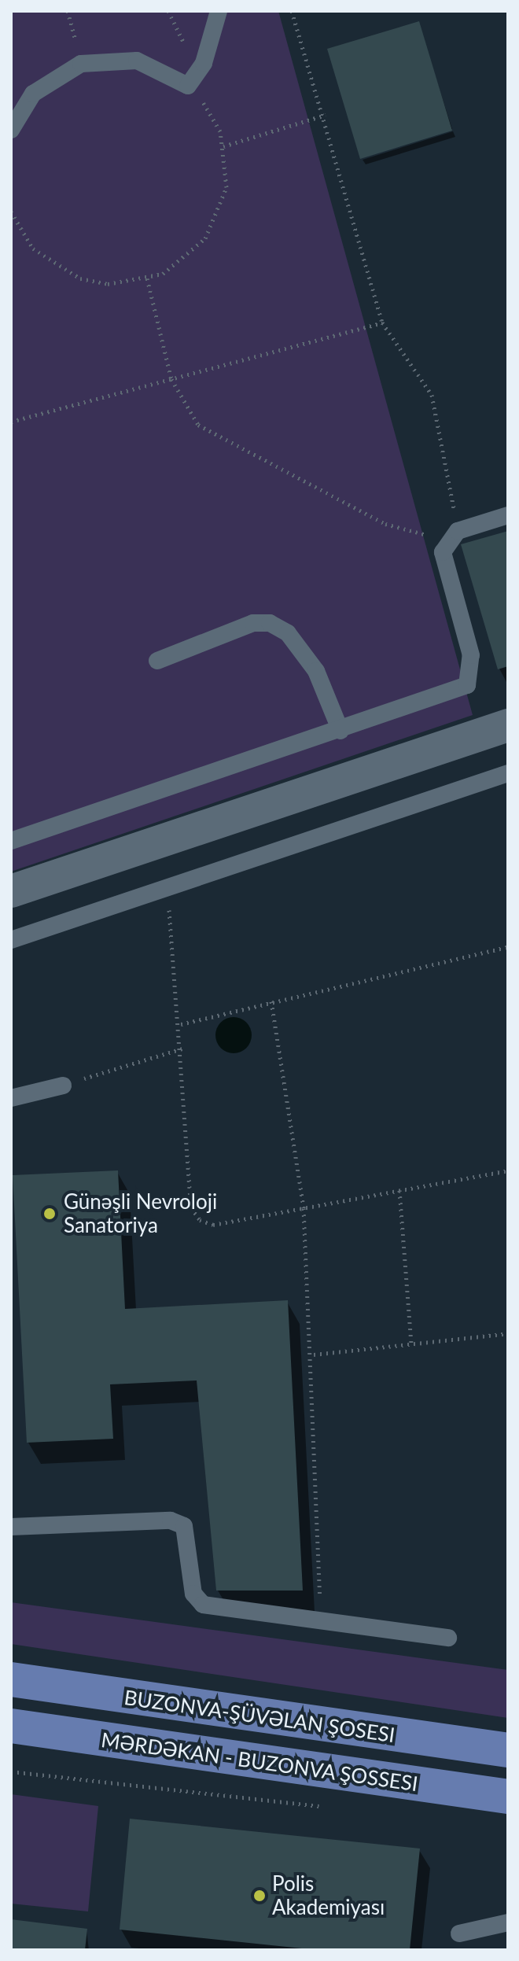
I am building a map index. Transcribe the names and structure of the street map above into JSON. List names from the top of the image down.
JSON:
{
  "streets": {
    "main road": ["BUZONVA-ŞÜVƏLAN ŞOSESI", "MƏRDƏKAN - BUZONVA ŞOSSESI"]
  },
  "places": ["Günəşli Nevroloji Sanatoriya", "Polis Akademiyası"]
}
